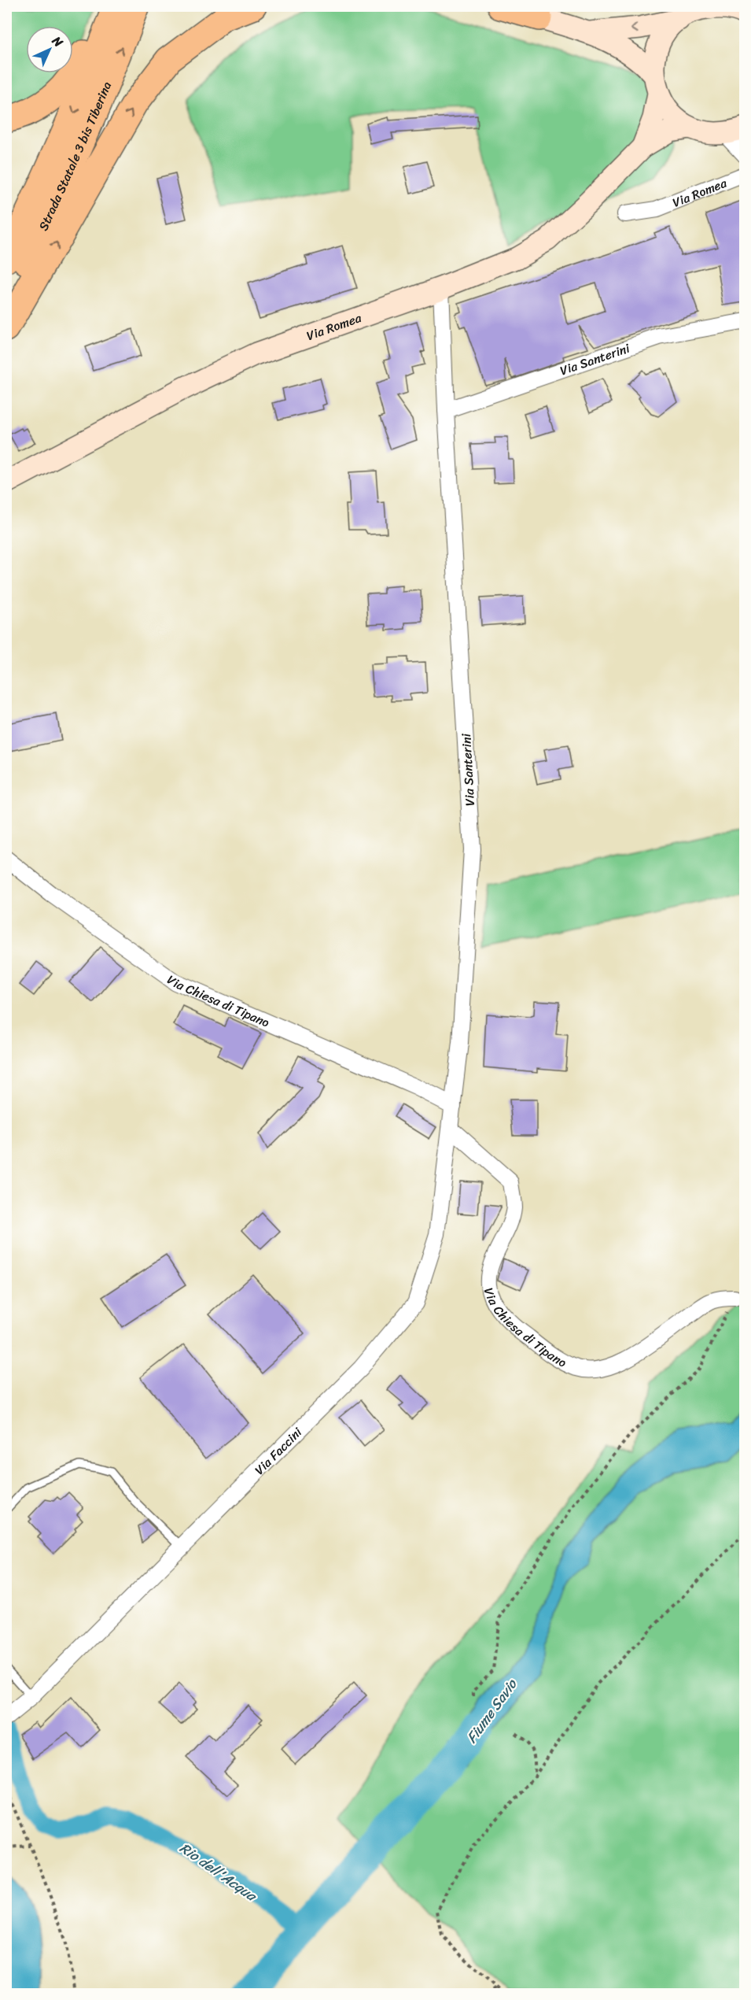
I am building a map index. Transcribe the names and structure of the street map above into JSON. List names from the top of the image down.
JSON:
{
  "streets": {
    "highway": ["Strada Statale 3 bis Tiberina"],
    "main road": ["Via Romea"],
    "street": ["Via Santerini", "Via Chiesa di Tipano", "Via Faccini"]
  },
  "crossings": [
    ["Via Romea", "Via Santerini"],
    ["Via Santerini", "Via Chiesa di Tipano"],
    ["Via Santerini", "Via Faccini"],
    ["Via Chiesa di Tipano", "Via Faccini"]
  ],
  "water": ["Fiume Savio", "Rio dell'Acqua"],
  "north": "top right"
}
